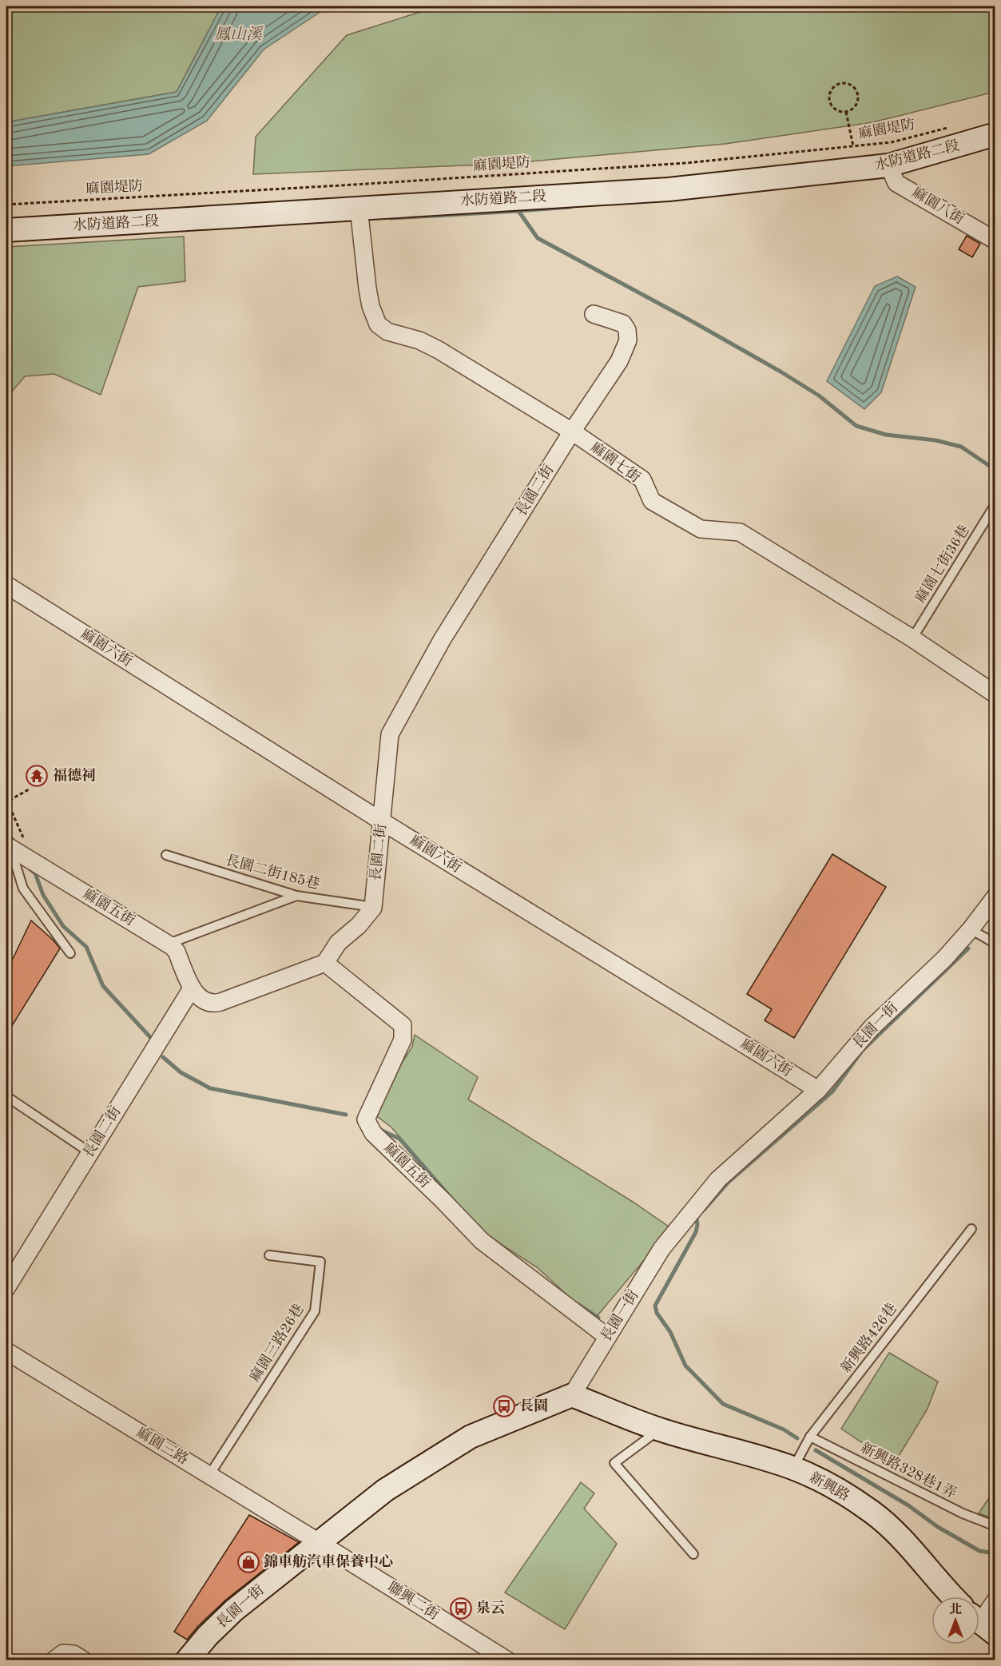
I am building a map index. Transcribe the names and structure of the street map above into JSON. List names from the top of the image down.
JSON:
{
  "streets": {
    "street": [
      "水防道路二段",
      "麻園八街",
      "麻園七街",
      "長園二街",
      "麻園六街",
      "麻園五街",
      "長園一街",
      "麻園三路",
      "新興路",
      "聯興二街"
    ],
    "lane": [
      "麻園七街36巷",
      "長園二街185巷",
      "新興路426巷",
      "麻園三路26巷",
      "新興路328巷1弄"
    ],
    "path": ["麻園堤防"]
  },
  "crossings": [
    ["水防道路二段", "麻園八街"],
    ["水防道路二段", "麻園七街"],
    ["麻園七街", "長園二街"],
    ["麻園七街", "麻園七街36巷"],
    ["長園二街", "麻園六街"],
    ["長園二街", "長園二街185巷"],
    ["長園二街", "麻園五街"],
    ["麻園六街", "長園一街"],
    ["麻園五街", "長園一街"],
    ["長園一街", "麻園三路"],
    ["長園一街", "新興路"],
    ["長園一街", "聯興二街"],
    ["新興路426巷", "新興路328巷1弄"],
    ["新興路426巷", "新興路"],
    ["麻園三路26巷", "麻園三路"],
    ["麻園三路", "聯興二街"]
  ],
  "water": ["鳳山溪"],
  "places": {
    "temple": ["福德祠"],
    "bus stop": ["長園", "泉云"],
    "shop": ["錦車舫汽車保養中心"]
  },
  "north": "top"
}
